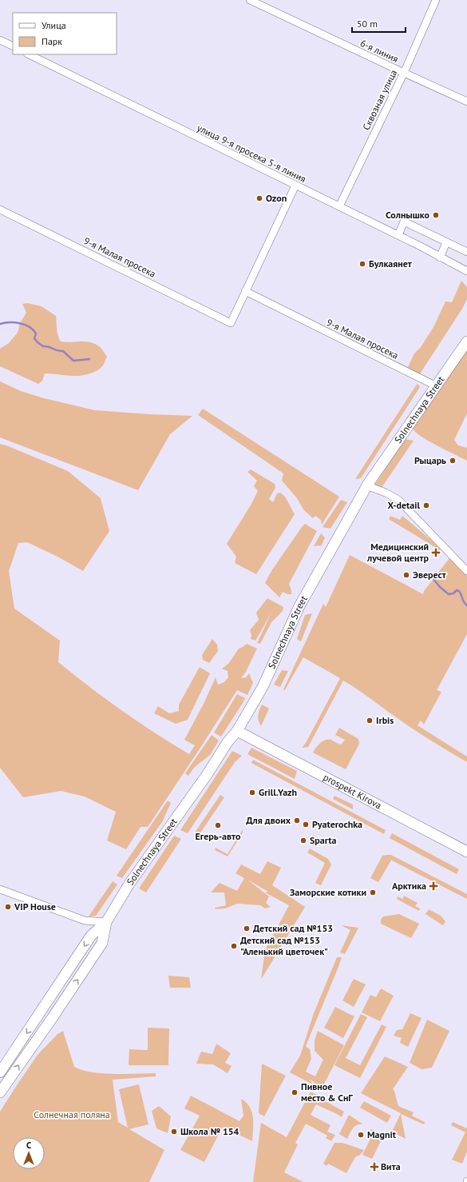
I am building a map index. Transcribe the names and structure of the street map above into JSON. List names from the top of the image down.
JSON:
{
  "streets": {
    "main road": ["Solnechnaya Street", "prospekt Kirova"],
    "street": [
      "6-я линия",
      "Сквозная улица",
      "улица 9-я просека 5-я линия",
      "9-я Малая просека"
    ]
  },
  "crossings": [
    ["6-я линия", "Сквозная улица"],
    ["Сквозная улица", "улица 9-я просека 5-я линия"],
    ["9-я Малая просека", "Solnechnaya Street"],
    ["Solnechnaya Street", "prospekt Kirova"]
  ],
  "parks": ["Солнечная поляна"],
  "places": {
    "other": [
      "Ozon",
      "Солнышко",
      "Булкаянет",
      "Рыцарь",
      "X-detail",
      "Эверест",
      "Irbis",
      "Grill.Yazh",
      "Для двоих",
      "Pyaterochka",
      "Егерь-авто",
      "Sparta",
      "Заморские котики",
      "VIP House",
      "Детский сад №153",
      "Детский сад №153 \"Аленький цветочек\"",
      "Пивное место & СнГ",
      "Школа № 154",
      "Magnit"
    ],
    "health": ["Медицинский лучевой центр", "Арктика", "Вита"]
  },
  "legend": ["Улица", "Парк"],
  "scale_bar": "50 m",
  "north": "top"
}
